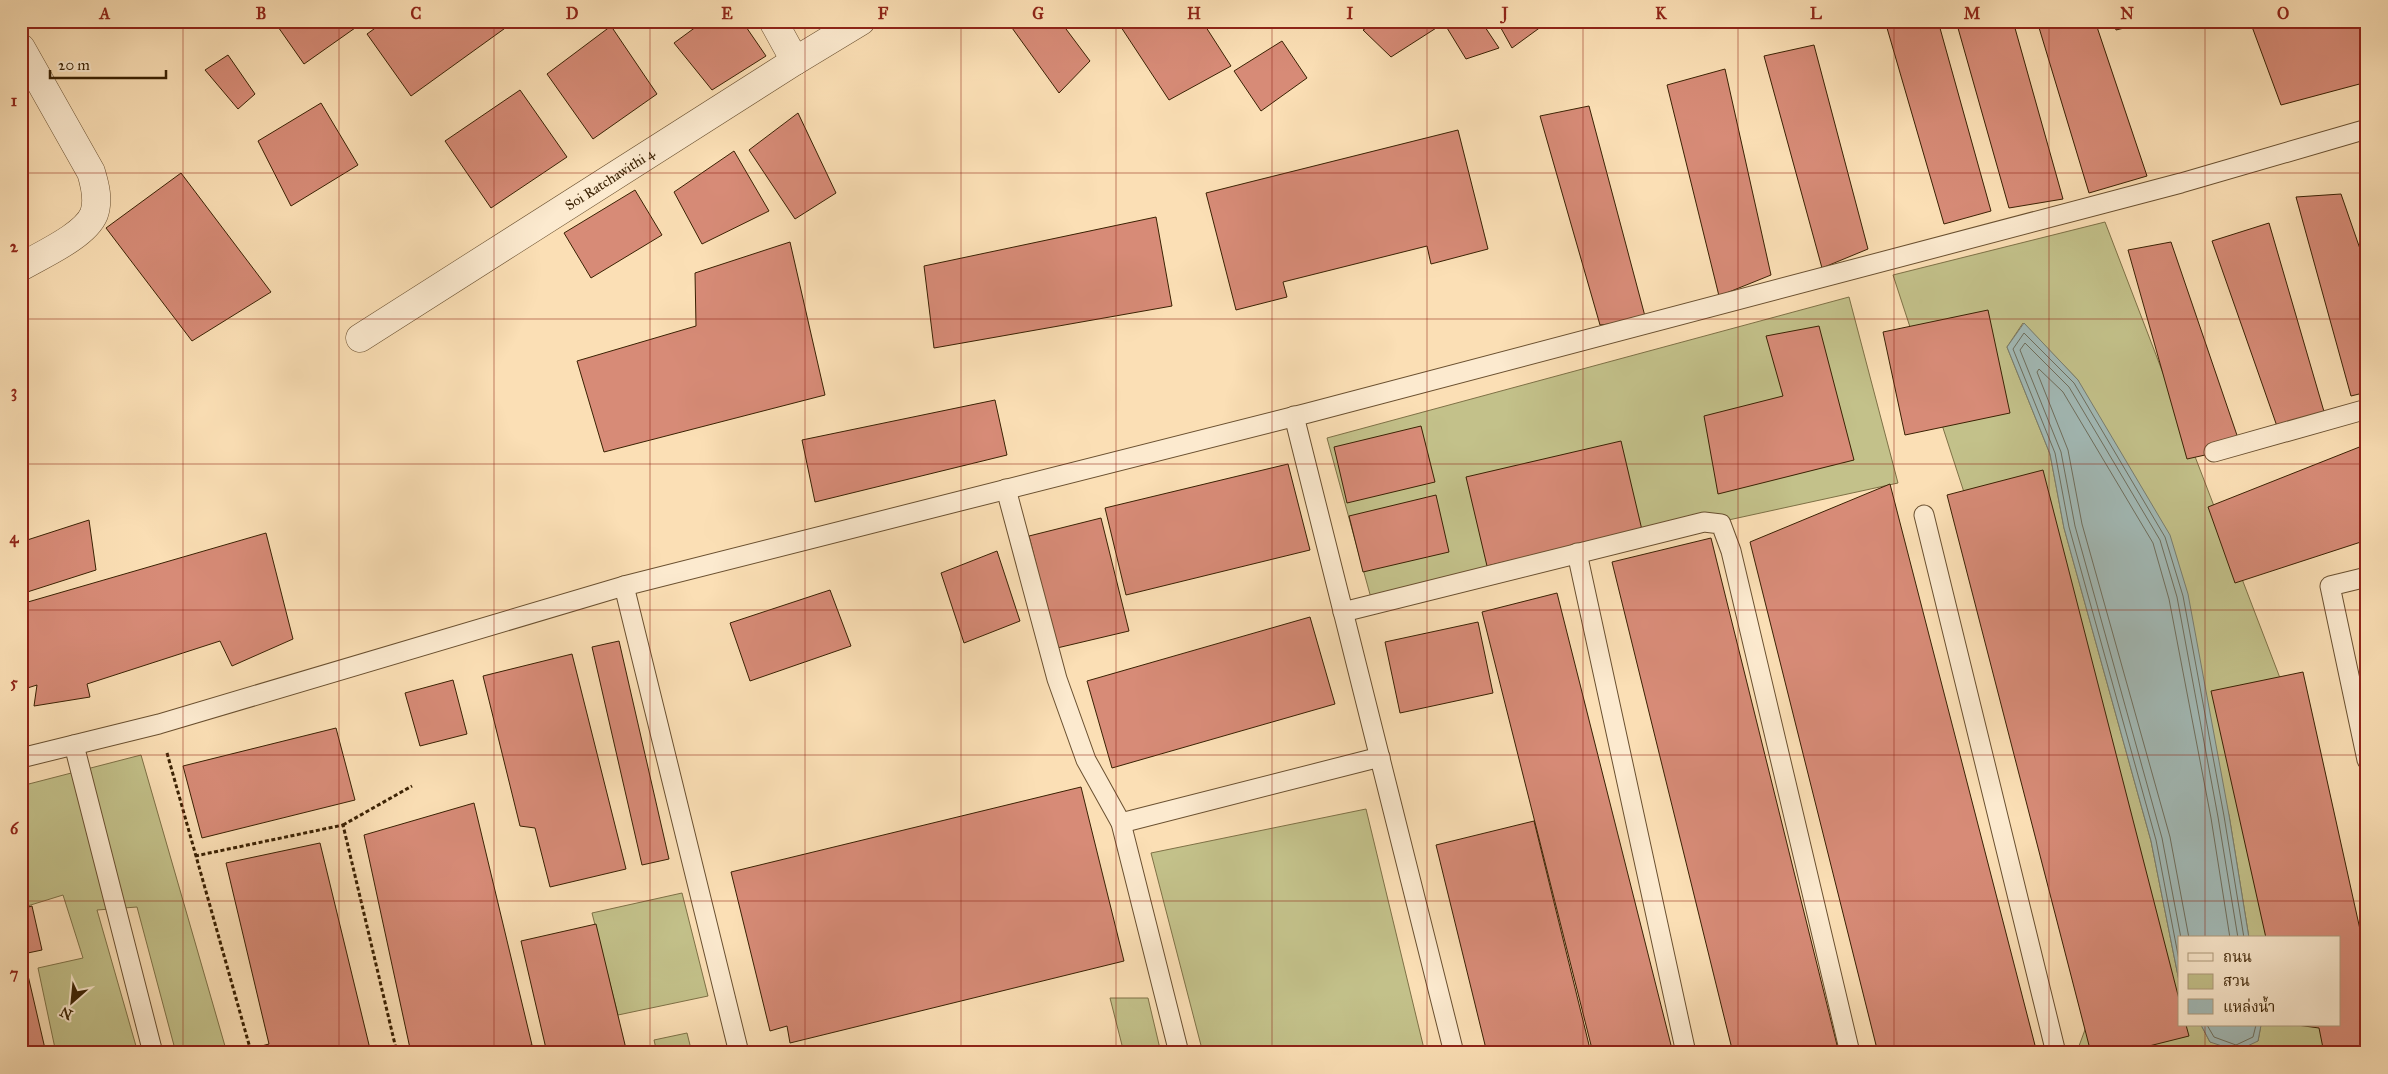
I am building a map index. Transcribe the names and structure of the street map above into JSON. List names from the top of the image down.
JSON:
{
  "streets": {
    "street": ["Soi Ratchawithi 4"]
  },
  "legend": ["ถนน", "สวน", "แหล่งน้ำ"],
  "scale_bar": "20 m",
  "north": "bottom left",
  "grid": {
    "columns": [
      "A",
      "B",
      "C",
      "D",
      "E",
      "F",
      "G",
      "H",
      "I",
      "J",
      "K",
      "L",
      "M",
      "N",
      "O"
    ],
    "rows": [
      "1",
      "2",
      "3",
      "4",
      "5",
      "6",
      "7"
    ]
  }
}
